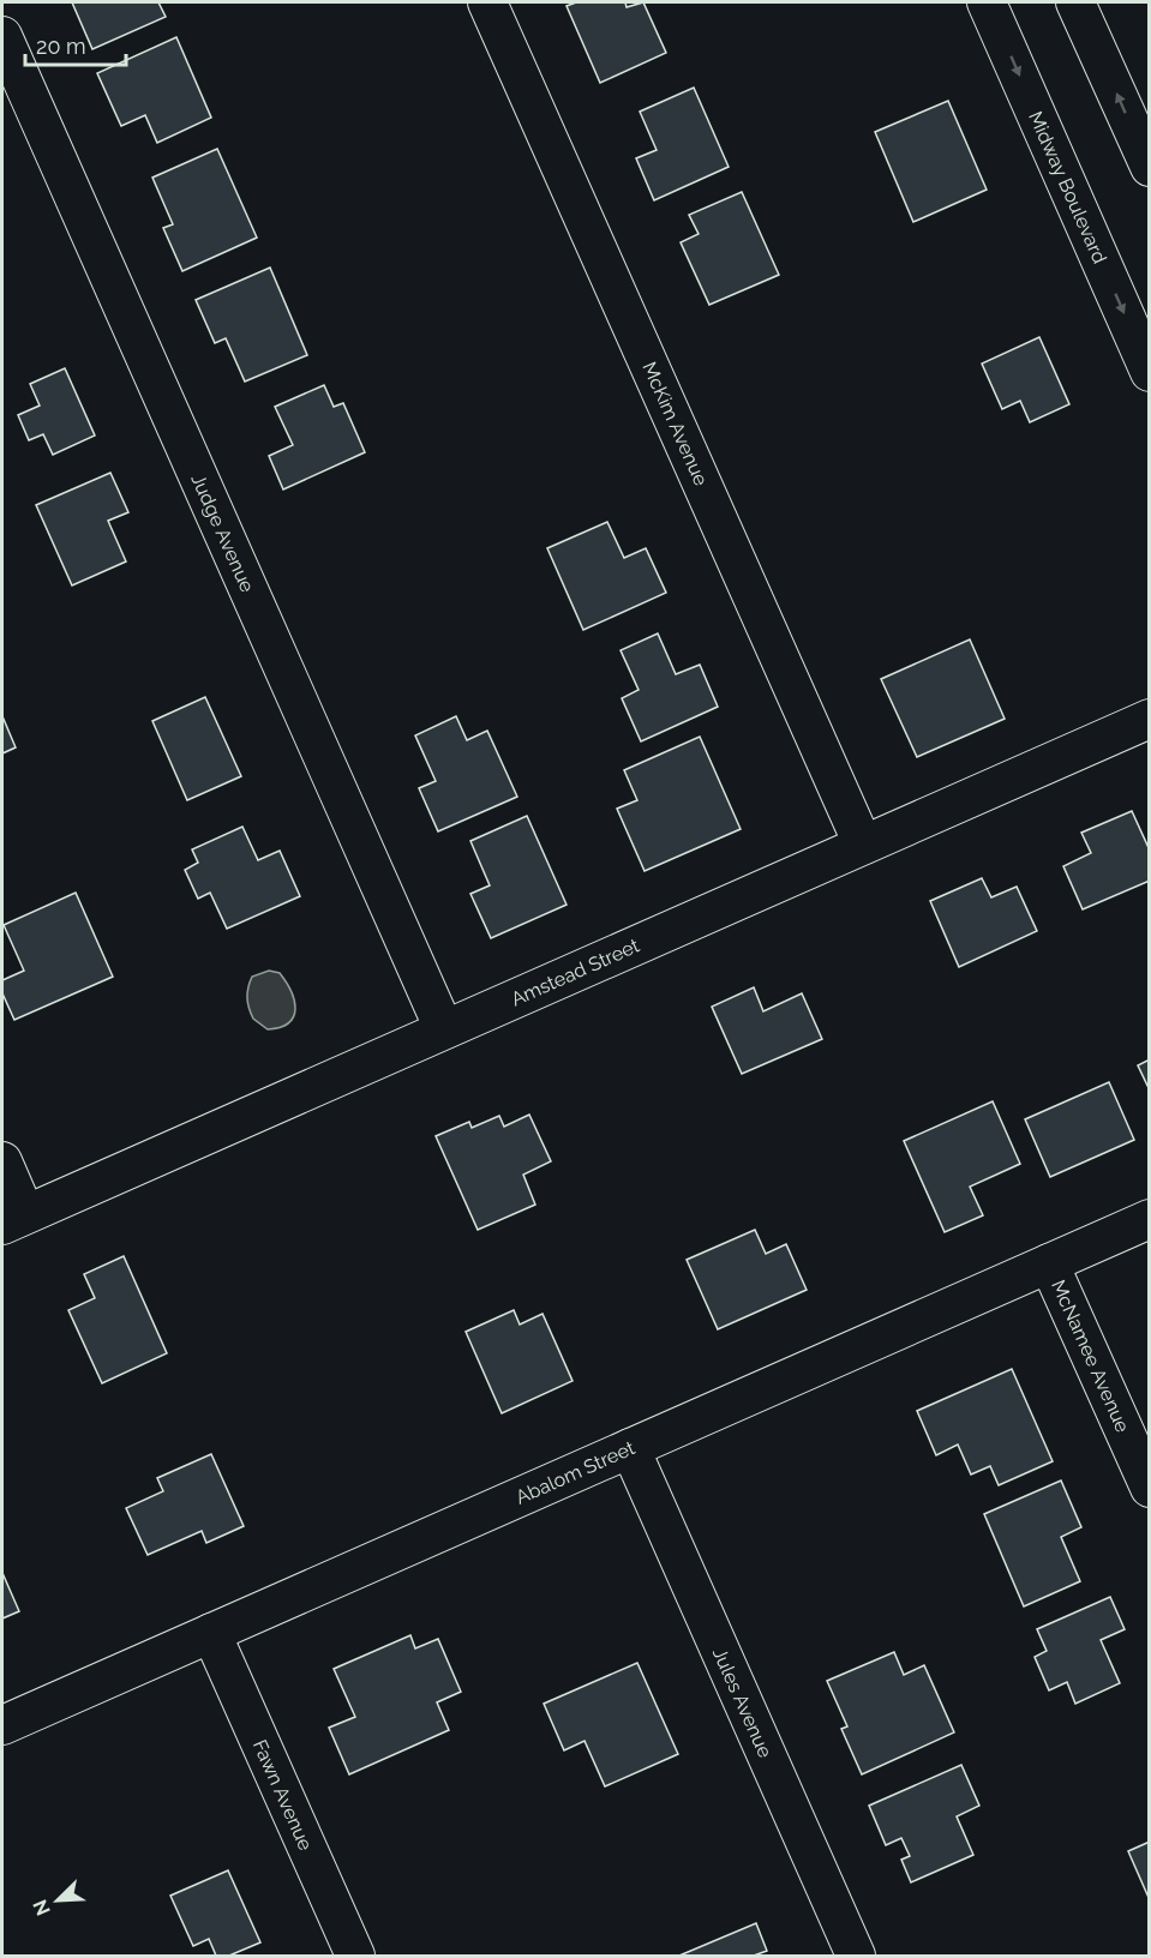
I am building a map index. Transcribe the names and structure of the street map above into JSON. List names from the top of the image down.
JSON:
{
  "streets": {
    "street": [
      "Midway Boulevard",
      "McKim Avenue",
      "Judge Avenue",
      "Amstead Street",
      "McNamee Avenue",
      "Abalom Street",
      "Jules Avenue",
      "Fawn Avenue"
    ]
  },
  "crossings": [
    ["McKim Avenue", "Amstead Street"],
    ["Judge Avenue", "Amstead Street"],
    ["McNamee Avenue", "Abalom Street"],
    ["Abalom Street", "Jules Avenue"],
    ["Abalom Street", "Fawn Avenue"]
  ],
  "scale_bar": "20 m",
  "north": "bottom left"
}
